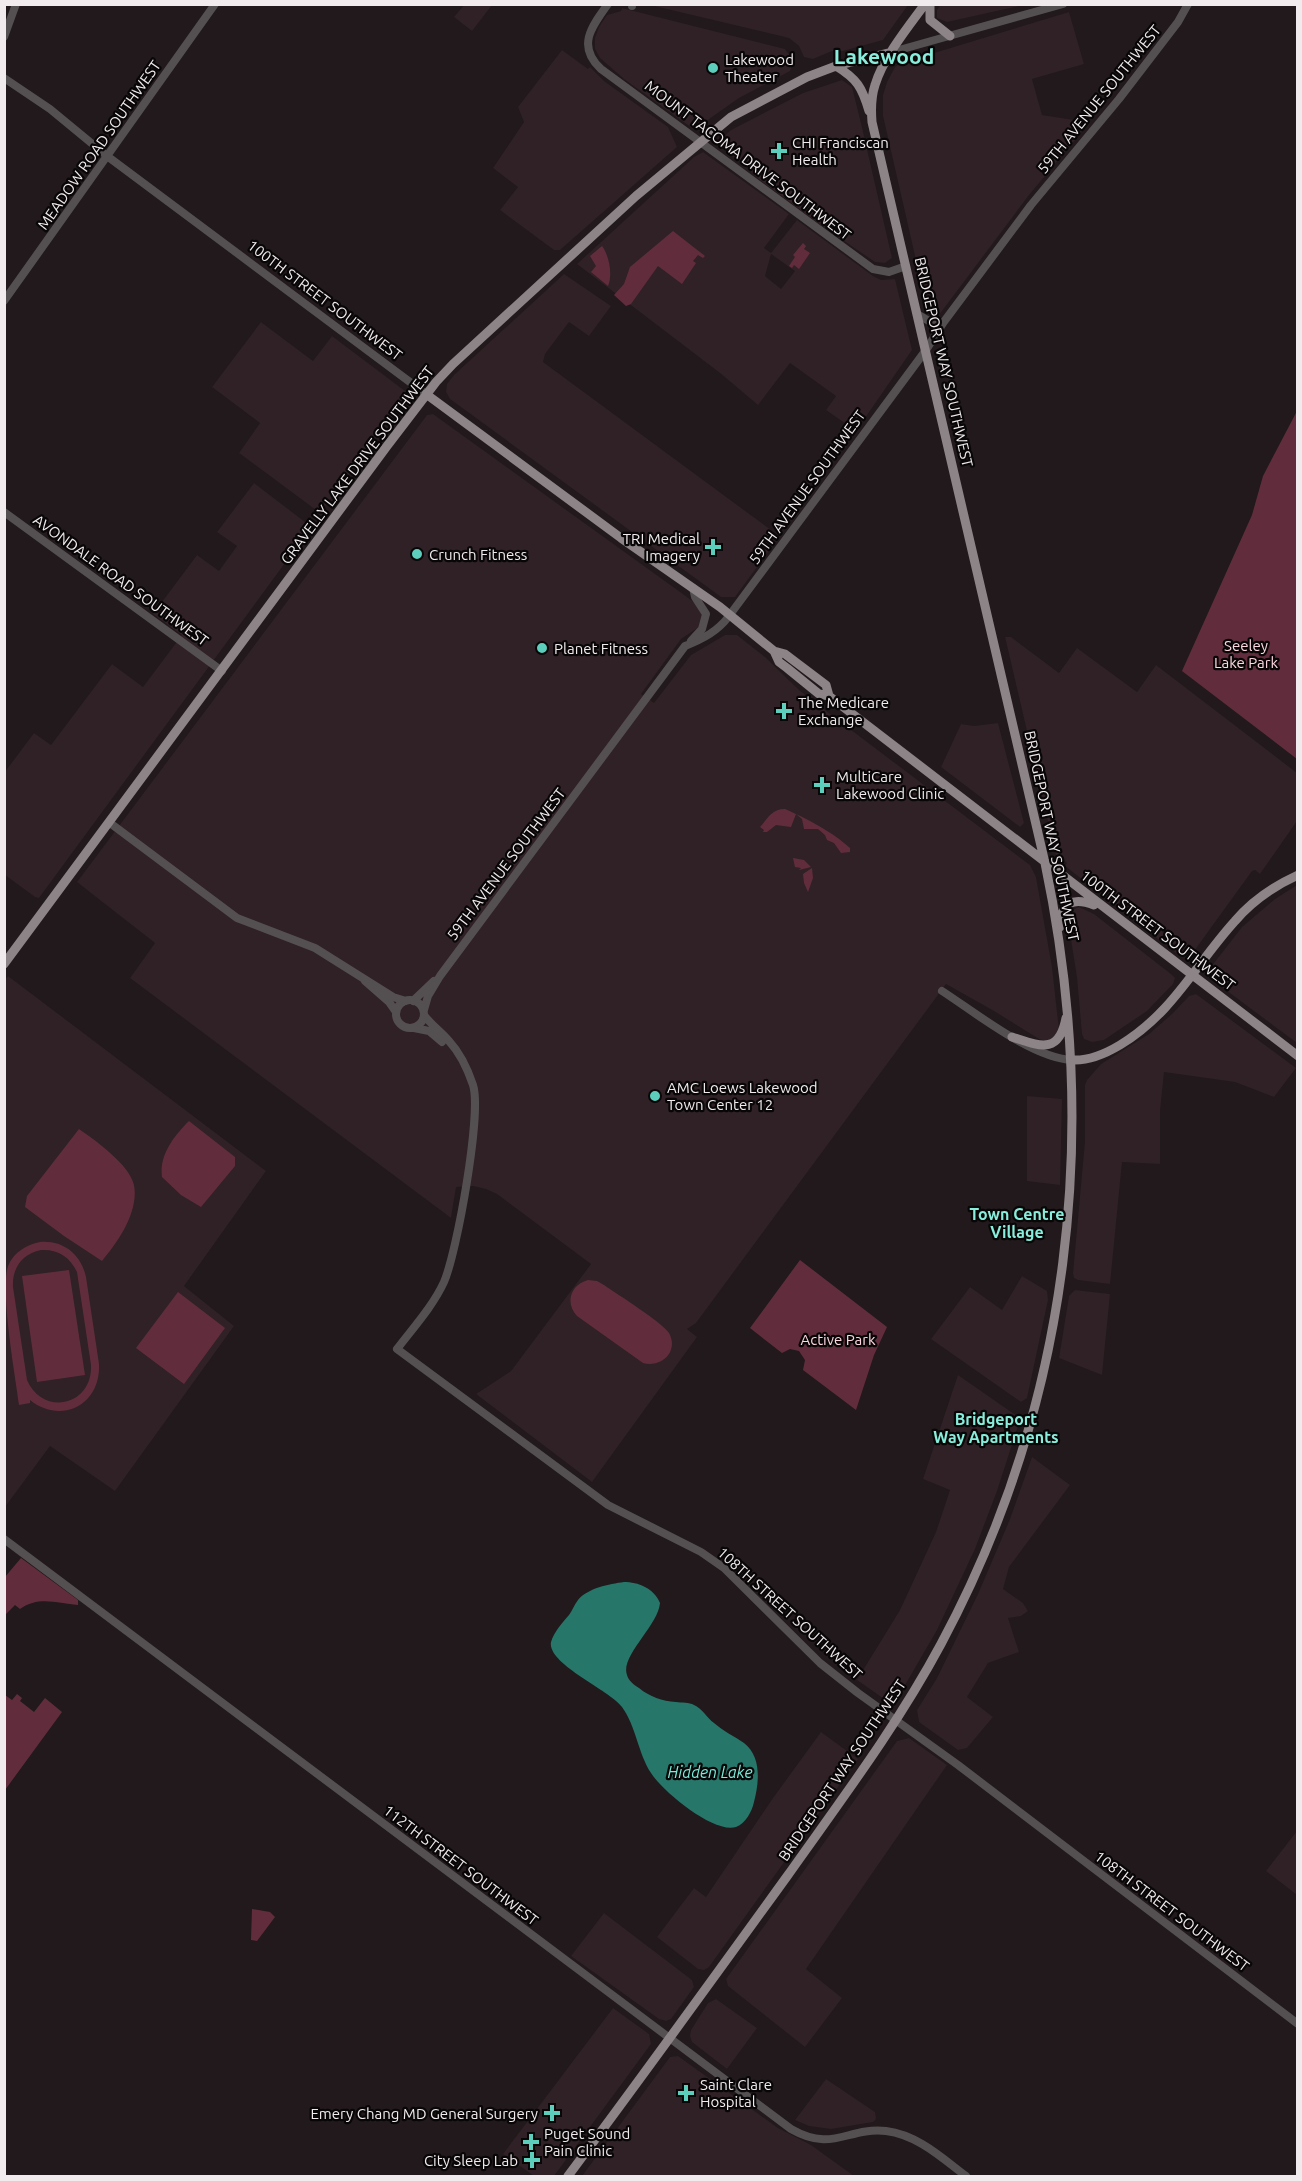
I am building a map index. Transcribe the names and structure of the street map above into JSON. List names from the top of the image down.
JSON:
{
  "streets": {
    "main road": ["100TH STREET SOUTHWEST", "BRIDGEPORT WAY SOUTHWEST", "GRAVELLY LAKE DRIVE SOUTHWEST"],
    "street": [
      "59TH AVENUE SOUTHWEST",
      "MEADOW ROAD SOUTHWEST",
      "MOUNT TACOMA DRIVE SOUTHWEST",
      "AVONDALE ROAD SOUTHWEST",
      "108TH STREET SOUTHWEST",
      "112TH STREET SOUTHWEST"
    ]
  },
  "crossings": [
    ["59TH AVENUE SOUTHWEST", "100TH STREET SOUTHWEST"],
    ["59TH AVENUE SOUTHWEST", "BRIDGEPORT WAY SOUTHWEST"],
    ["MEADOW ROAD SOUTHWEST", "100TH STREET SOUTHWEST"],
    ["MOUNT TACOMA DRIVE SOUTHWEST", "BRIDGEPORT WAY SOUTHWEST"],
    ["MOUNT TACOMA DRIVE SOUTHWEST", "GRAVELLY LAKE DRIVE SOUTHWEST"],
    ["100TH STREET SOUTHWEST", "BRIDGEPORT WAY SOUTHWEST"],
    ["100TH STREET SOUTHWEST", "GRAVELLY LAKE DRIVE SOUTHWEST"],
    ["BRIDGEPORT WAY SOUTHWEST", "GRAVELLY LAKE DRIVE SOUTHWEST"],
    ["BRIDGEPORT WAY SOUTHWEST", "108TH STREET SOUTHWEST"],
    ["BRIDGEPORT WAY SOUTHWEST", "112TH STREET SOUTHWEST"],
    ["GRAVELLY LAKE DRIVE SOUTHWEST", "AVONDALE ROAD SOUTHWEST"]
  ],
  "districts": ["Lakewood", "Town Centre Village", "Bridgeport Way Apartments"],
  "water": ["Hidden Lake"],
  "parks": ["Seeley Lake Park", "Active Park"],
  "places": {
    "other": [
      "Lakewood Theater",
      "Crunch Fitness",
      "Planet Fitness",
      "AMC Loews Lakewood Town Center 12"
    ],
    "health": [
      "CHI Franciscan Health",
      "TRI Medical Imagery",
      "The Medicare Exchange",
      "MultiCare Lakewood Clinic",
      "Saint Clare Hospital",
      "Emery Chang MD General Surgery",
      "Puget Sound Pain Clinic",
      "City Sleep Lab"
    ]
  }
}
